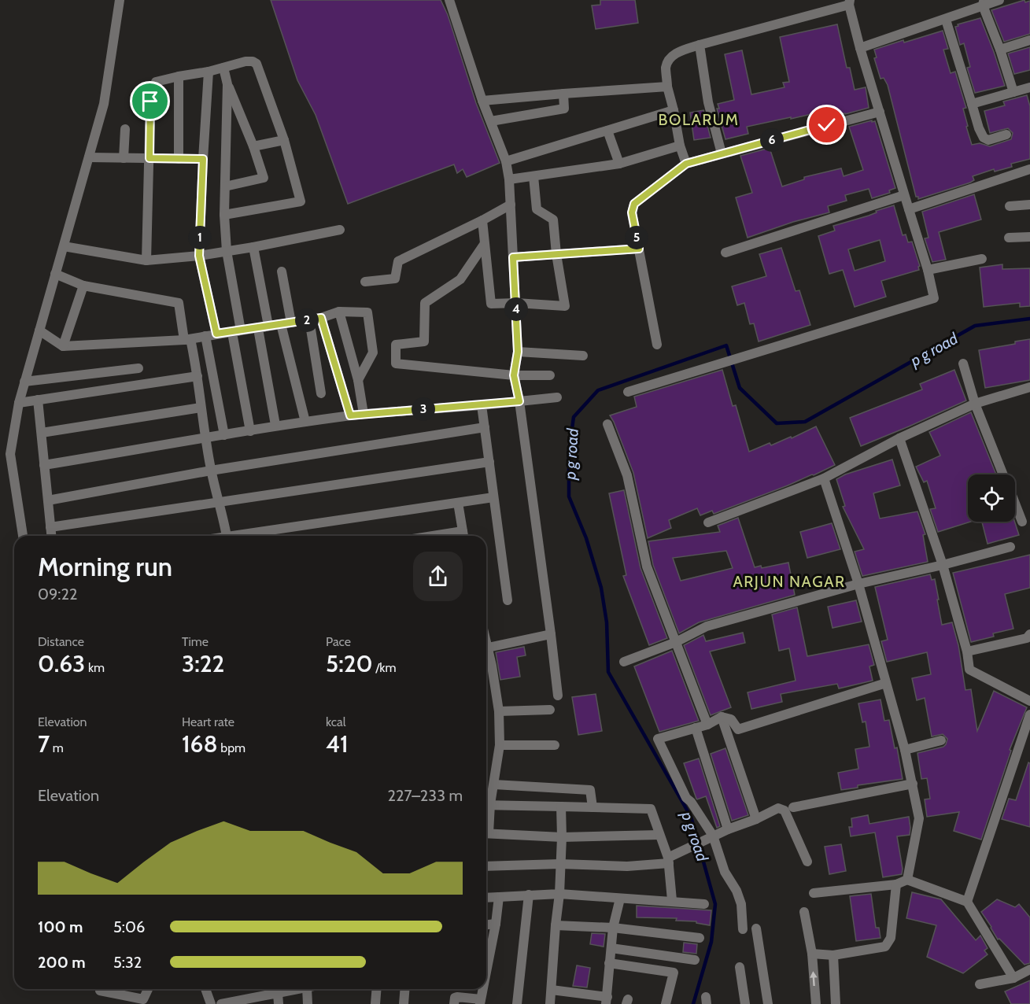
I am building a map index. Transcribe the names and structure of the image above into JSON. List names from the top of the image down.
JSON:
{
  "districts": ["BOLARUM", "ARJUN NAGAR"],
  "water": ["p g road"],
  "page": {
    "pins": [
      "6",
      "1",
      "5",
      "4",
      "2",
      "3"
    ],
    "heading": ["Morning run", "09:22"],
    "stats": [
      ["Distance", "0.63 km"],
      ["Time", "3:22"],
      ["Pace", "5:20 /km"],
      ["Elevation", "7 m"],
      ["Heart rate", "168 bpm"],
      ["kcal", "41"]
    ],
    "chart": ["Elevation", "227–233 m"],
    "list": [
      {
        "name": "100 m",
        "note": "5:06"
      },
      {
        "name": "200 m",
        "note": "5:32"
      }
    ]
  }
}
